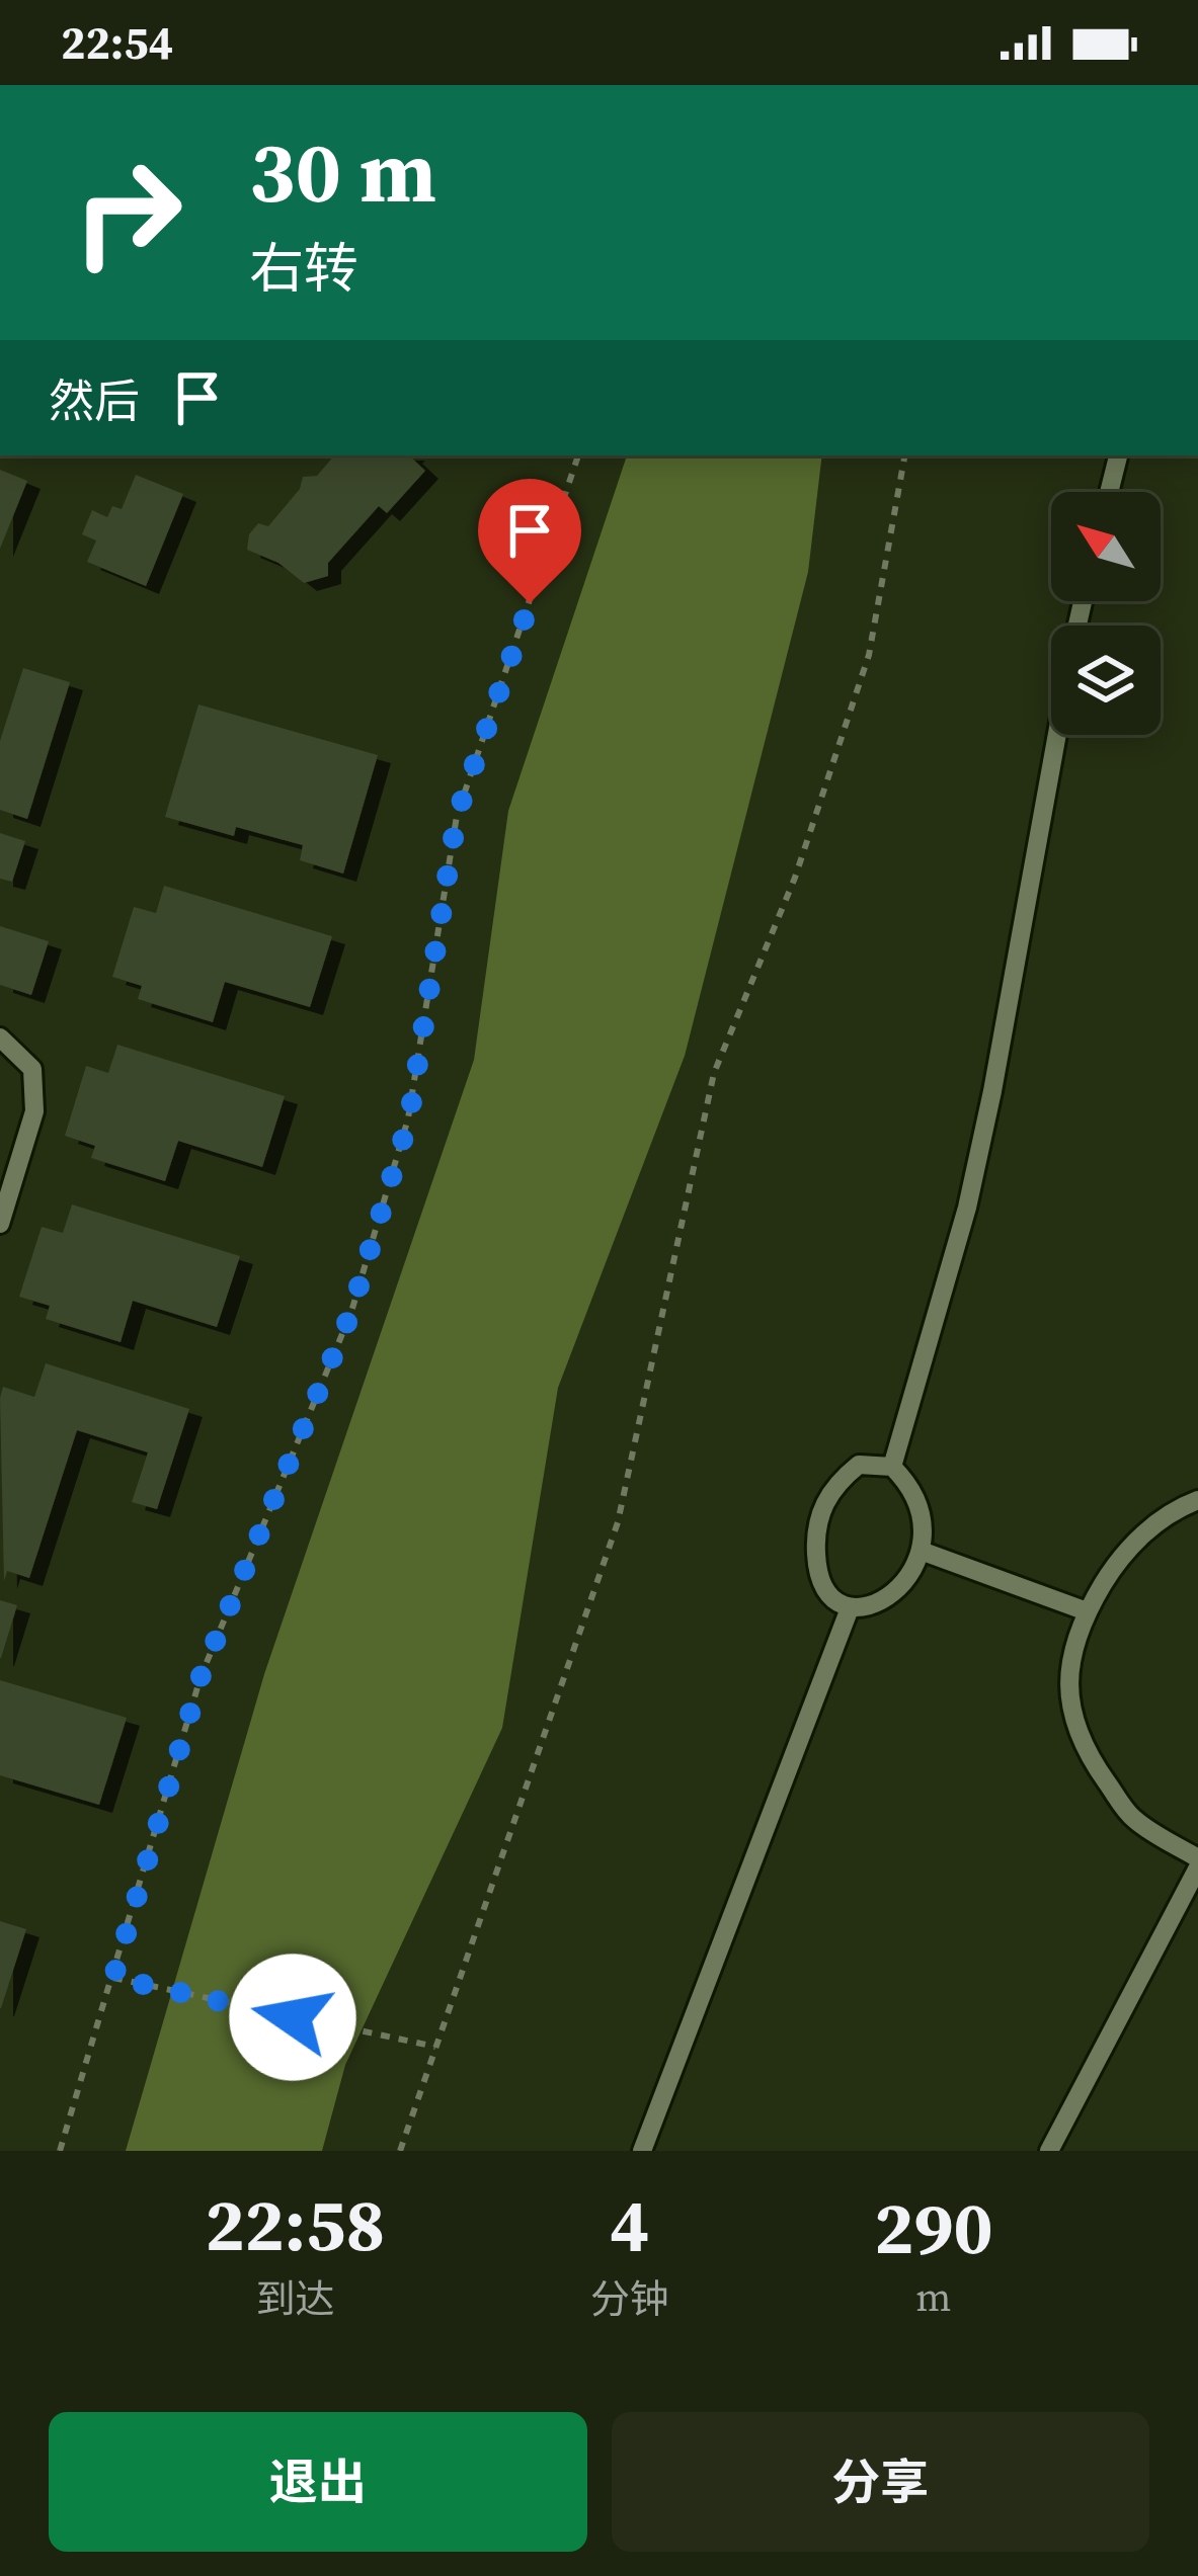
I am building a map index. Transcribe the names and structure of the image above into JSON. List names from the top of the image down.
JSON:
{
  "north": "top left",
  "page": {
    "status": "22:54",
    "turn": ["30 m", "右转"],
    "then": "然后",
    "eta": [
      "22:58",
      "到达",
      "4",
      "分钟",
      "290",
      "m"
    ],
    "buttons": ["退出", "分享"]
  }
}
